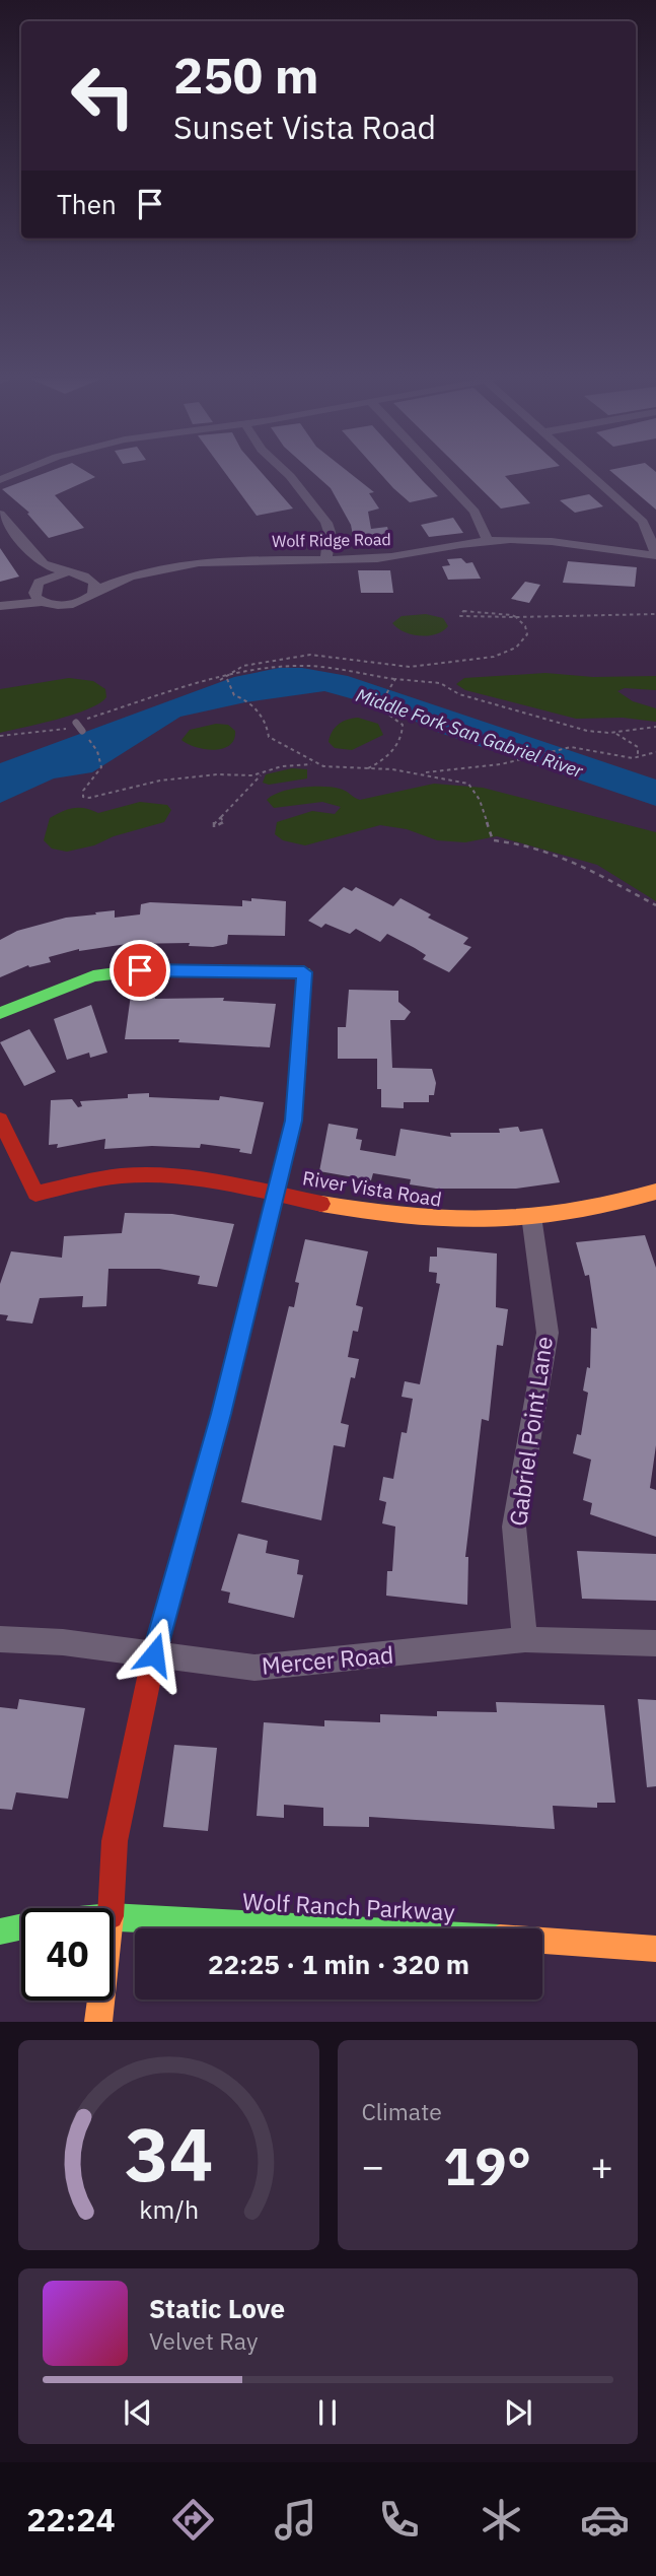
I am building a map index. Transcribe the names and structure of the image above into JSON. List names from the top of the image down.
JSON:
{
  "streets": {
    "street": [
      "Wolf Ridge Road",
      "River Vista Road",
      "Gabriel Point Lane",
      "Mercer Road",
      "Wolf Ranch Parkway"
    ]
  },
  "crossings": [
    ["River Vista Road", "Gabriel Point Lane"],
    ["Gabriel Point Lane", "Mercer Road"]
  ],
  "water": ["Middle Fork San Gabriel River"],
  "page": {
    "turn": ["250 m", "Sunset Vista Road"],
    "then": "Then",
    "limit": "40",
    "trip": "22:25 · 1 min · 320 m",
    "tile": "Climate",
    "heat": ["−", "19°", "+"],
    "song": ["Static Love", "Velvet Ray"],
    "tabs": "22:24",
    "gauge": ["34", "km/h"]
  }
}
